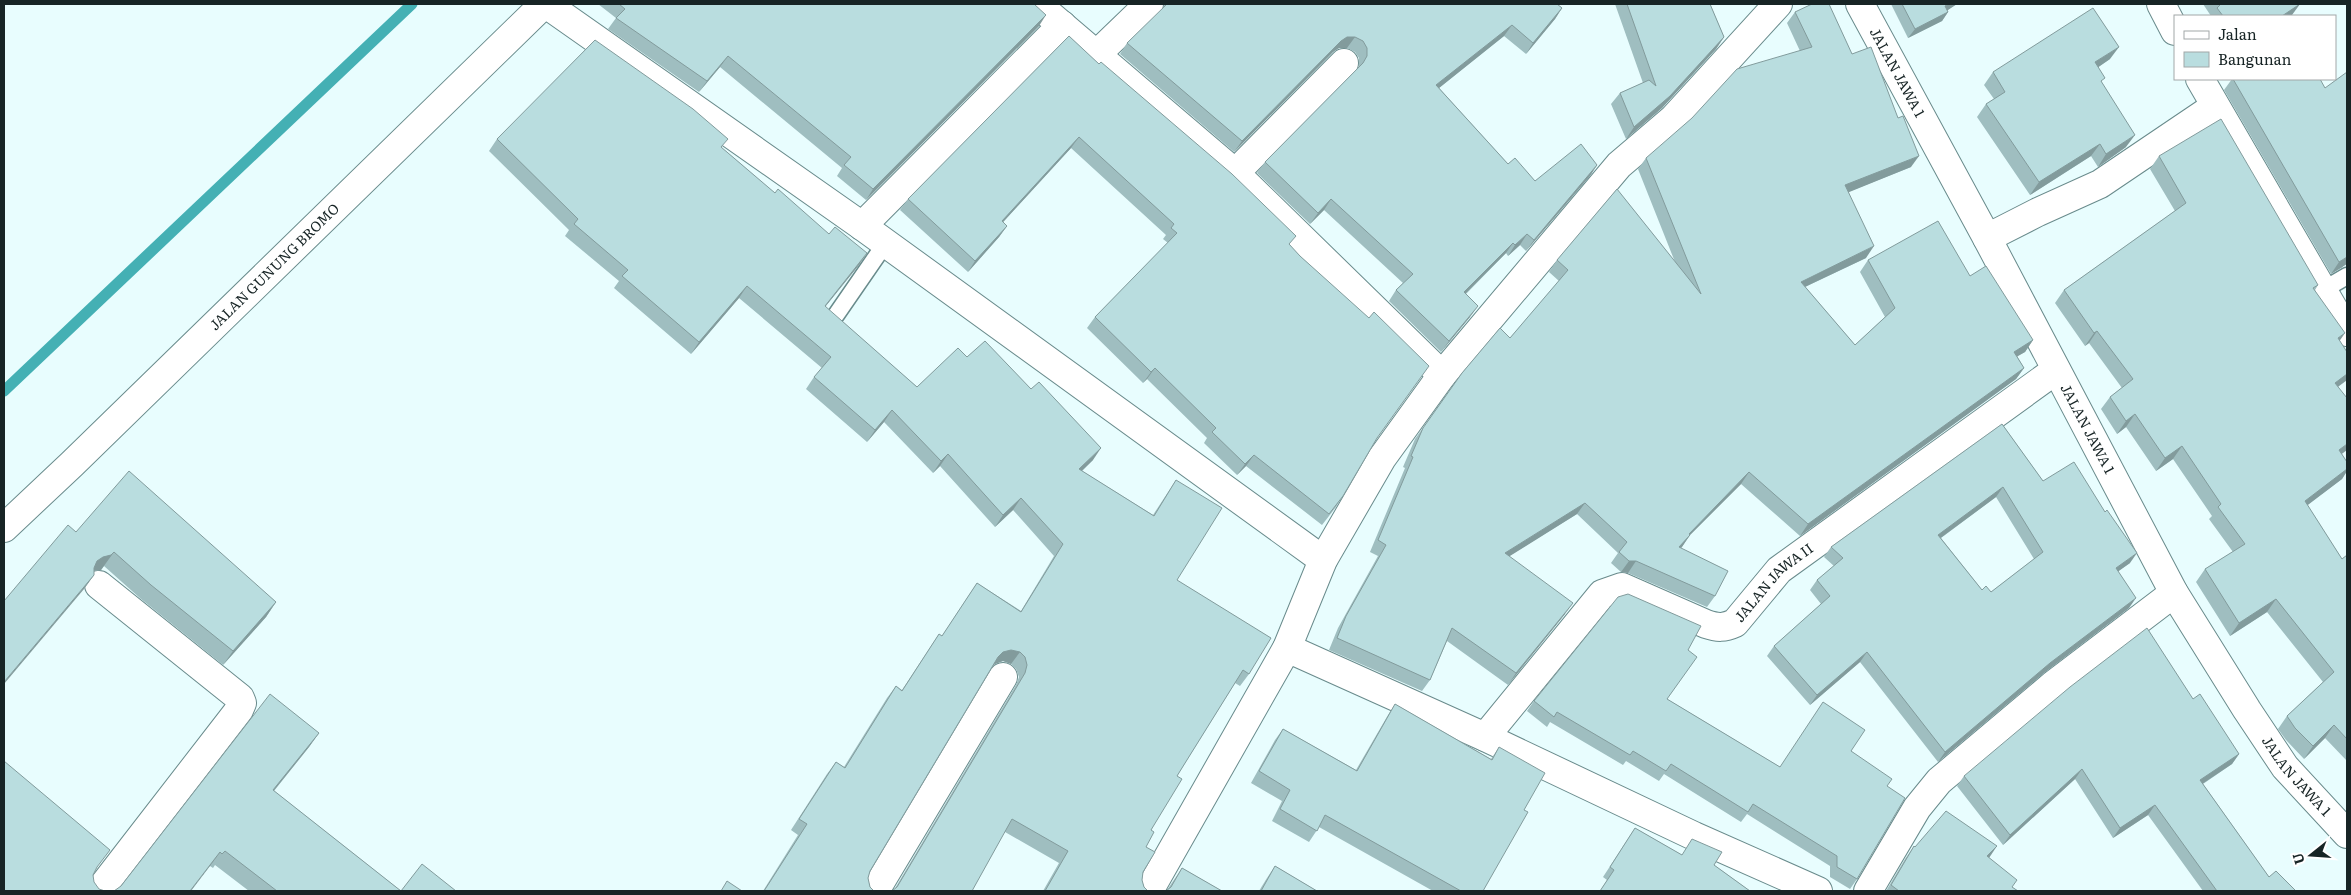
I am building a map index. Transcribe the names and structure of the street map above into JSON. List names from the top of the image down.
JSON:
{
  "streets": {
    "street": ["JALAN JAWA 1", "JALAN GUNUNG BROMO", "JALAN JAWA II"]
  },
  "crossings": [
    ["JALAN JAWA 1", "JALAN JAWA II"]
  ],
  "legend": ["Jalan", "Bangunan"],
  "north": "left"
}
